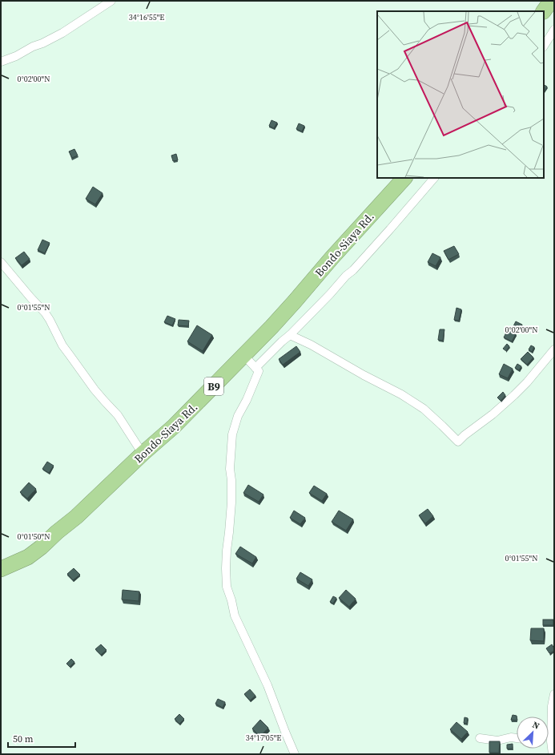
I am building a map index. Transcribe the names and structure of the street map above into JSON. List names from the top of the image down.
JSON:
{
  "streets": {
    "highway": ["Bondo-Siaya Rd.", "B9"]
  },
  "scale_bar": "50 m",
  "north": "top right",
  "coordinates": [
    "34°16'55\"E",
    "0°02'00\"N",
    "0°01'55\"N",
    "0°01'50\"N",
    "34°17'05\"E"
  ]
}
